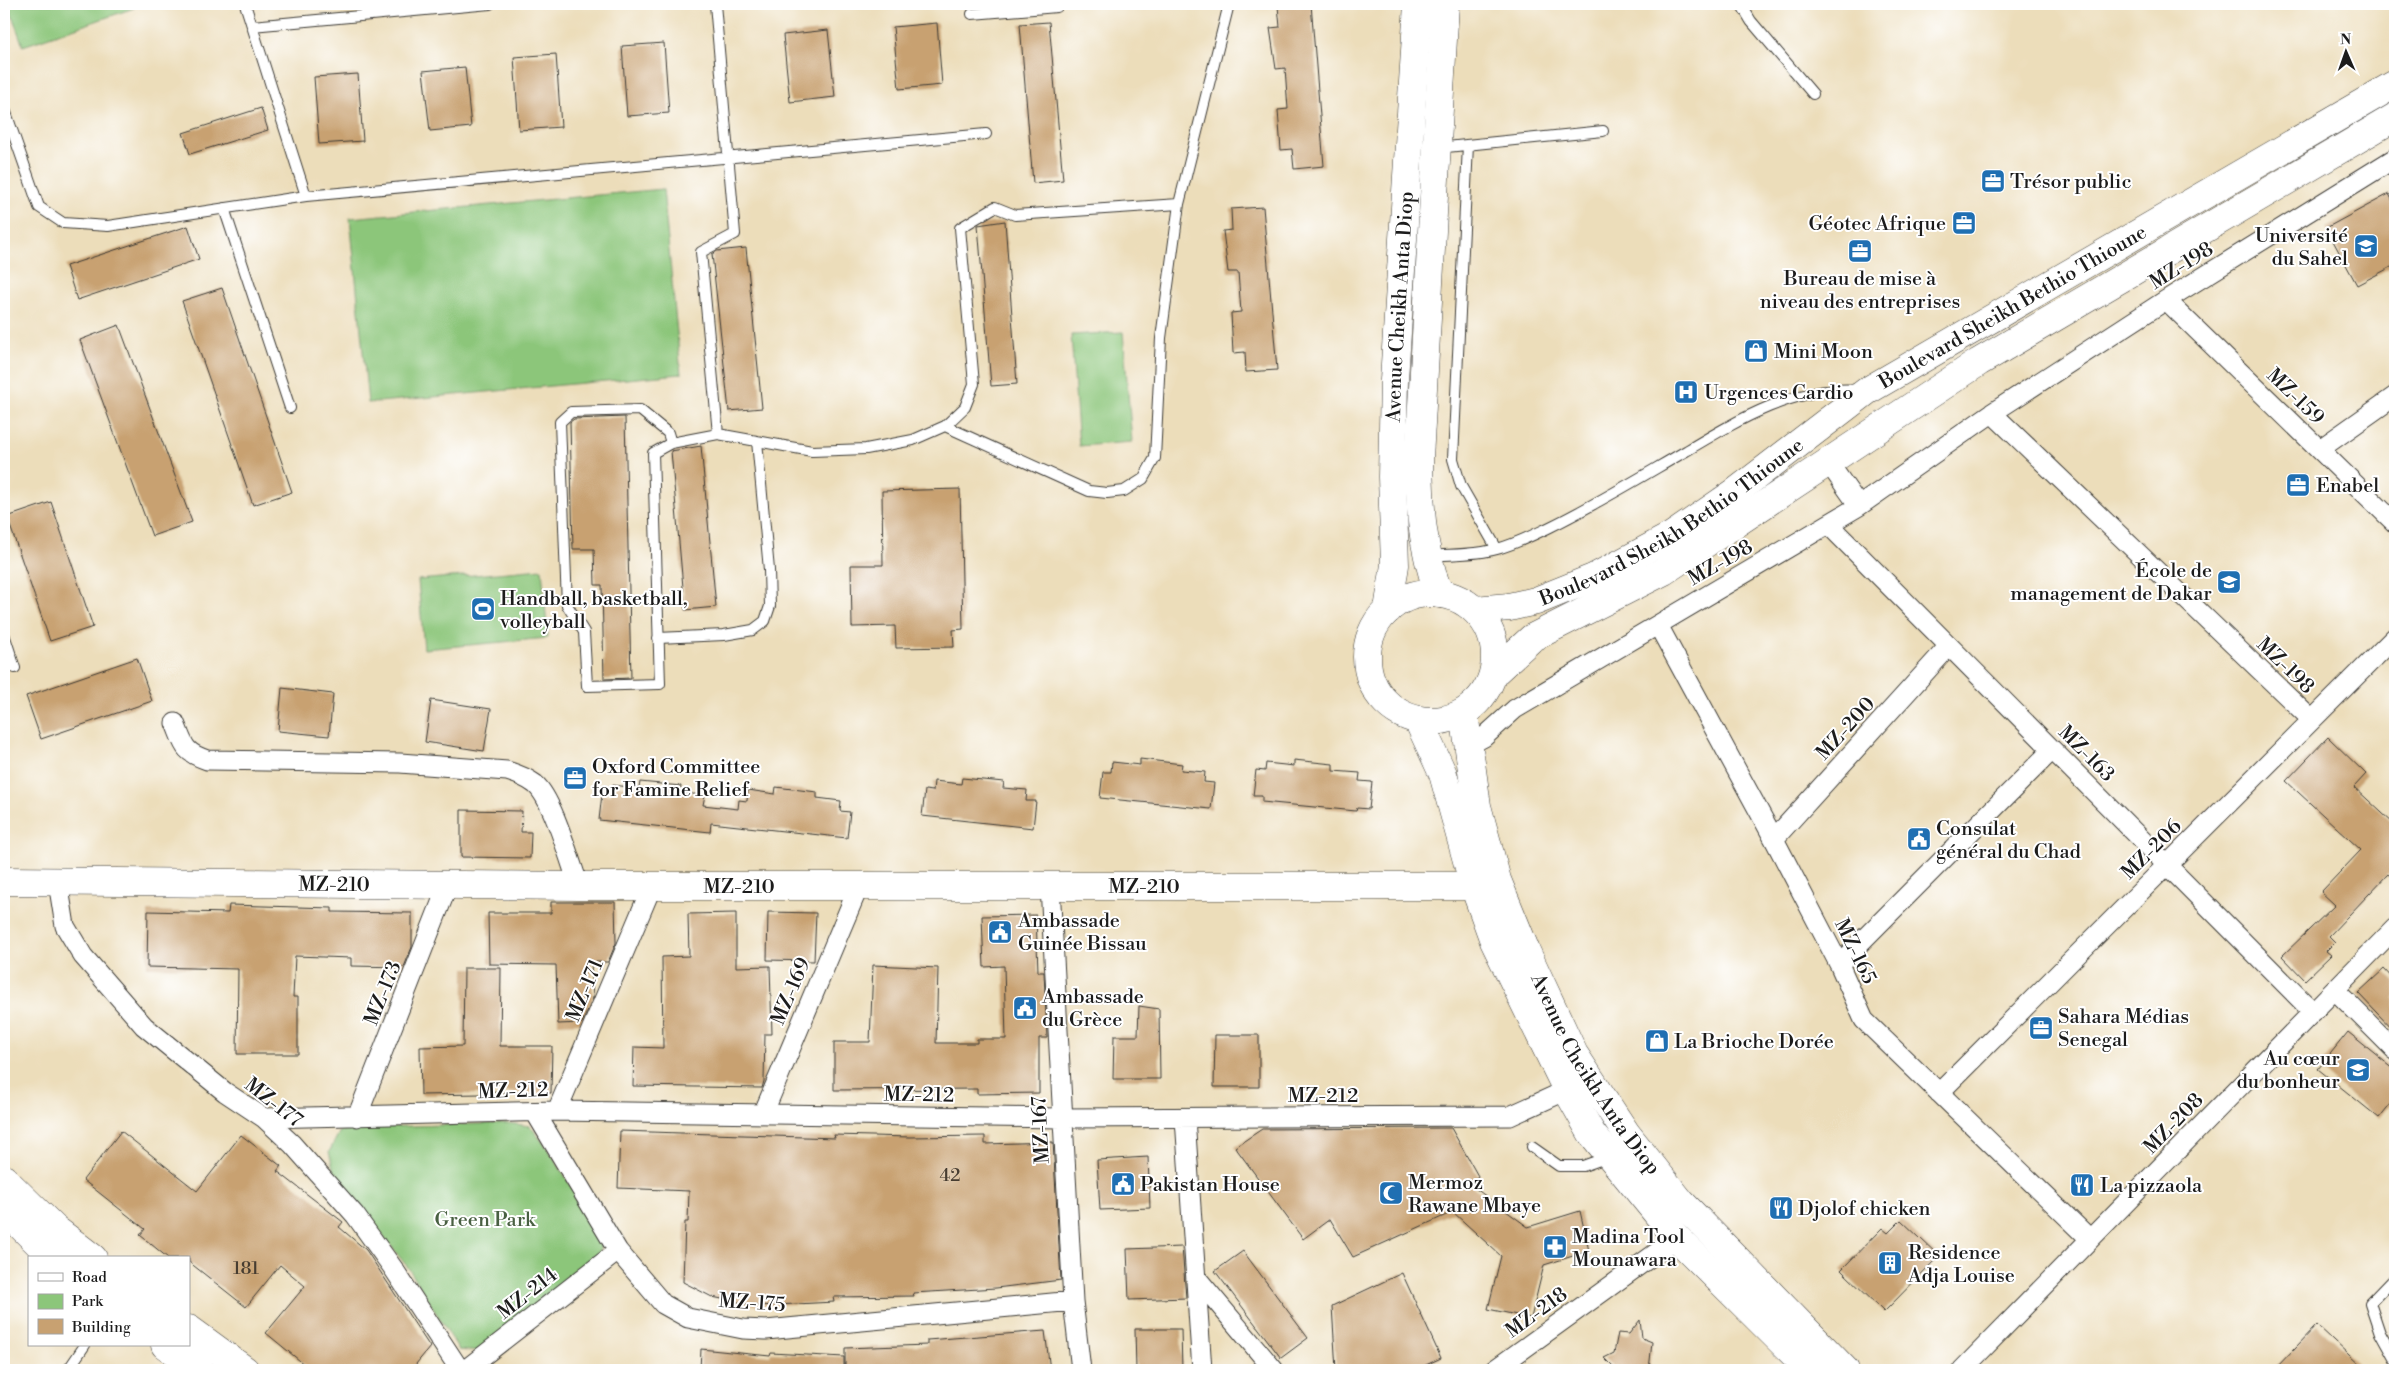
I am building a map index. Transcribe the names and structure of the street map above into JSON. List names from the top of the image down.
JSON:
{
  "streets": {
    "main road": ["Avenue Cheikh Anta Diop", "Boulevard Sheikh Bethio Thioune", "MZ-210"],
    "street": [
      "MZ-198",
      "MZ-159",
      "MZ-200",
      "MZ-163",
      "MZ-206",
      "MZ-165",
      "MZ-171",
      "MZ-169",
      "MZ-173",
      "MZ-212",
      "MZ-177",
      "MZ-208",
      "MZ-167",
      "MZ-214",
      "MZ-175",
      "MZ-218"
    ]
  },
  "crossings": [
    ["MZ-198", "Avenue Cheikh Anta Diop"],
    ["MZ-198", "MZ-159"],
    ["MZ-198", "MZ-163"],
    ["MZ-198", "MZ-206"],
    ["MZ-198", "MZ-165"],
    ["Avenue Cheikh Anta Diop", "Boulevard Sheikh Bethio Thioune"],
    ["Avenue Cheikh Anta Diop", "MZ-210"],
    ["Avenue Cheikh Anta Diop", "MZ-212"],
    ["Avenue Cheikh Anta Diop", "MZ-218"],
    ["MZ-200", "MZ-163"],
    ["MZ-200", "MZ-165"],
    ["MZ-163", "MZ-206"],
    ["MZ-163", "MZ-208"],
    ["MZ-206", "MZ-165"],
    ["MZ-210", "MZ-171"],
    ["MZ-210", "MZ-169"],
    ["MZ-210", "MZ-173"],
    ["MZ-210", "MZ-177"],
    ["MZ-210", "MZ-167"],
    ["MZ-165", "MZ-208"],
    ["MZ-171", "MZ-212"],
    ["MZ-169", "MZ-212"],
    ["MZ-173", "MZ-212"],
    ["MZ-212", "MZ-177"],
    ["MZ-212", "MZ-167"],
    ["MZ-212", "MZ-175"],
    ["MZ-167", "MZ-175"],
    ["MZ-214", "MZ-175"]
  ],
  "parks": ["Green Park"],
  "places": {
    "office": [
      "Trésor public",
      "Géotec Afrique",
      "Bureau de mise à niveau des entreprises",
      "Enabel",
      "Oxford Committee for Famine Relief",
      "Sahara Médias Senegal"
    ],
    "school or university": ["Université du Sahel", "École de management de Dakar", "Au cœur du bonheur"],
    "shop": ["Mini Moon", "La Brioche Dorée"],
    "hospital": ["Urgences Cardio"],
    "sports": ["Handball, basketball, volleyball"],
    "public building": [
      "Consulat général du Chad",
      "Ambassade Guinée Bissau",
      "Ambassade du Grèce",
      "Pakistan House"
    ],
    "restaurant": ["La pizzaola", "Djolof chicken"],
    "mosque": ["Mermoz Rawane Mbaye"],
    "pharmacy": ["Madina Tool Mounawara"],
    "building": ["Residence Adja Louise"]
  },
  "house_numbers": ["42", "181"],
  "legend": ["Road", "Park", "Building"],
  "north": "top"
}
